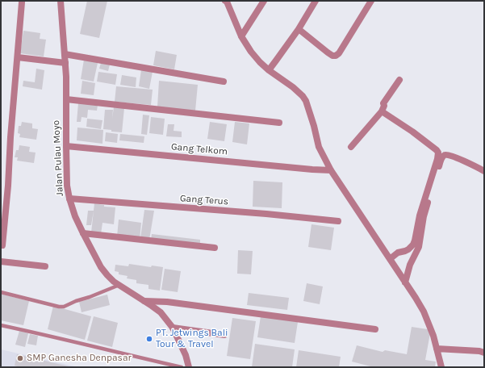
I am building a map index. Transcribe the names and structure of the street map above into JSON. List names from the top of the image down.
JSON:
{
  "streets": {
    "street": ["Gang Telkom", "Jalan Pulau Moyo", "Gang Terus"]
  },
  "crossings": [
    ["Gang Telkom", "Jalan Pulau Moyo"],
    ["Jalan Pulau Moyo", "Gang Terus"]
  ],
  "places": ["PT. Jetwings Bali Tour & Travel", "SMP Ganesha Denpasar"]
}
